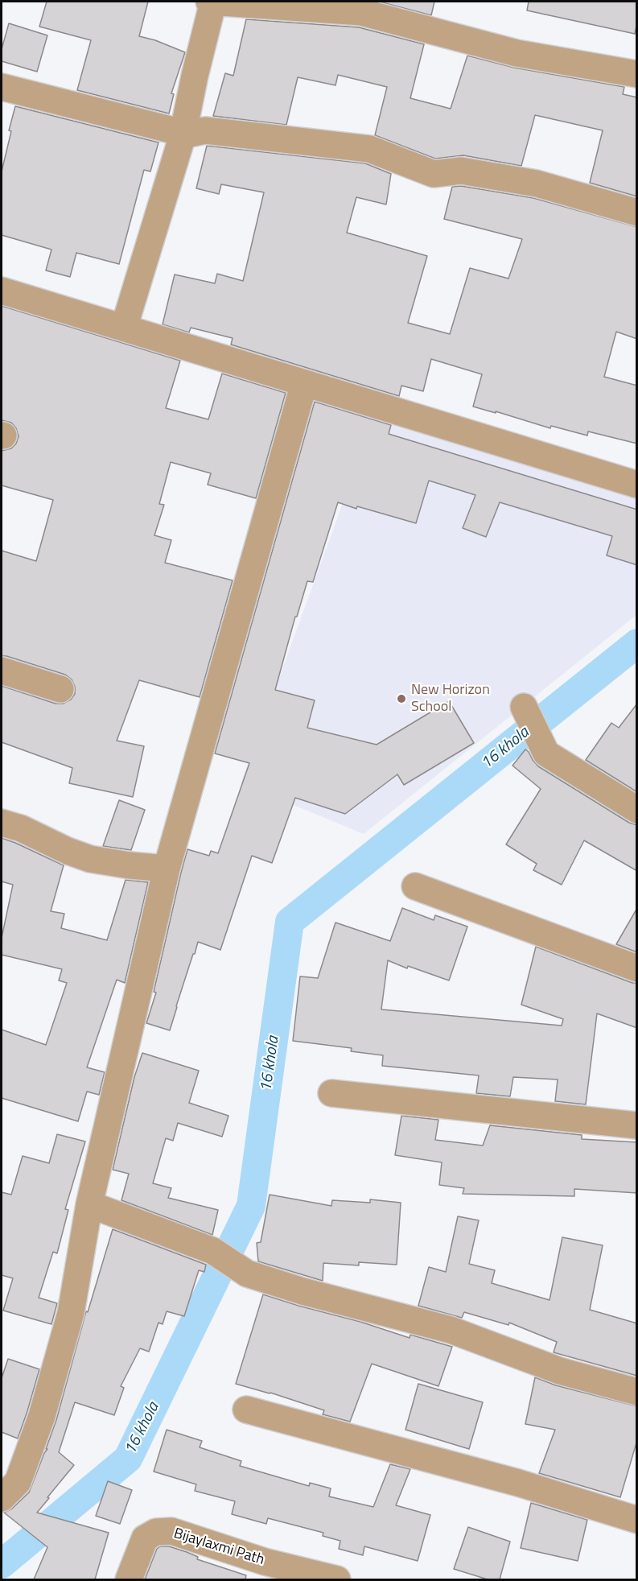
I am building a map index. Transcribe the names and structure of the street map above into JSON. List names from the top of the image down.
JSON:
{
  "streets": {
    "street": ["Bijaylaxmi Path"]
  },
  "water": ["16 khola"],
  "places": ["New Horizon School"]
}
